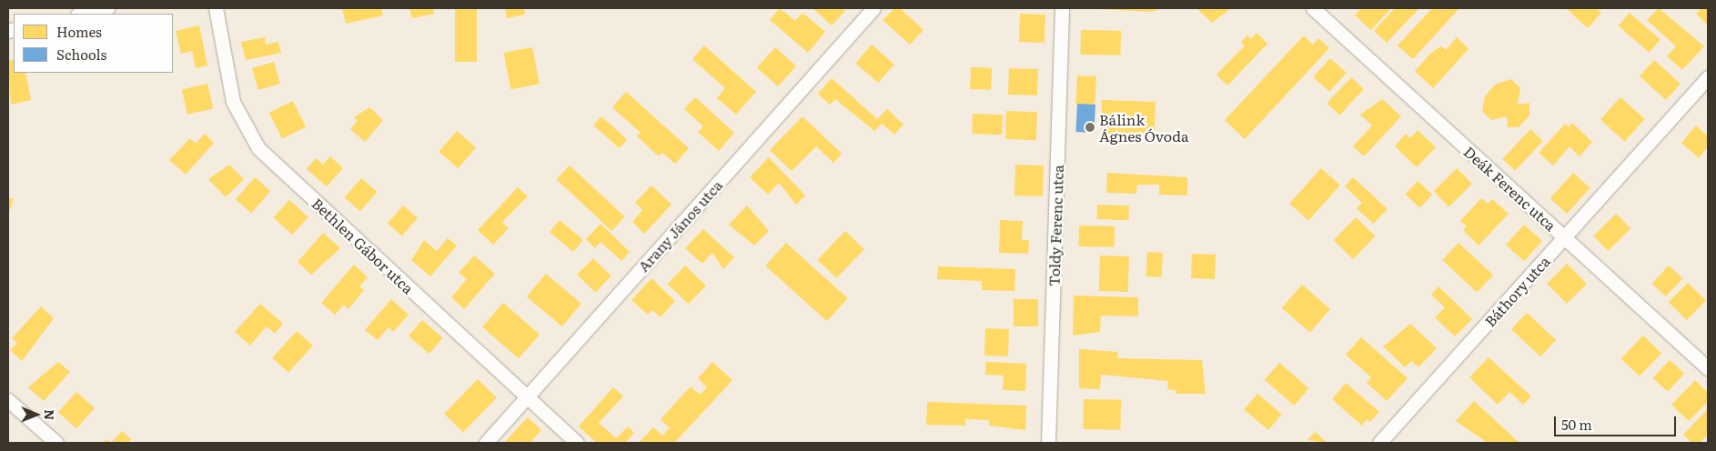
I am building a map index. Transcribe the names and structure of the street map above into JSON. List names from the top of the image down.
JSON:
{
  "streets": {
    "street": [
      "Deák Ferenc utca",
      "Arany János utca",
      "Toldy Ferenc utca",
      "Bethlen Gábor utca",
      "Báthory utca"
    ]
  },
  "crossings": [
    ["Deák Ferenc utca", "Báthory utca"],
    ["Arany János utca", "Bethlen Gábor utca"]
  ],
  "places": ["Bálink Ágnes Óvoda"],
  "legend": ["Homes", "Schools"],
  "scale_bar": "50 m",
  "north": "right"
}
